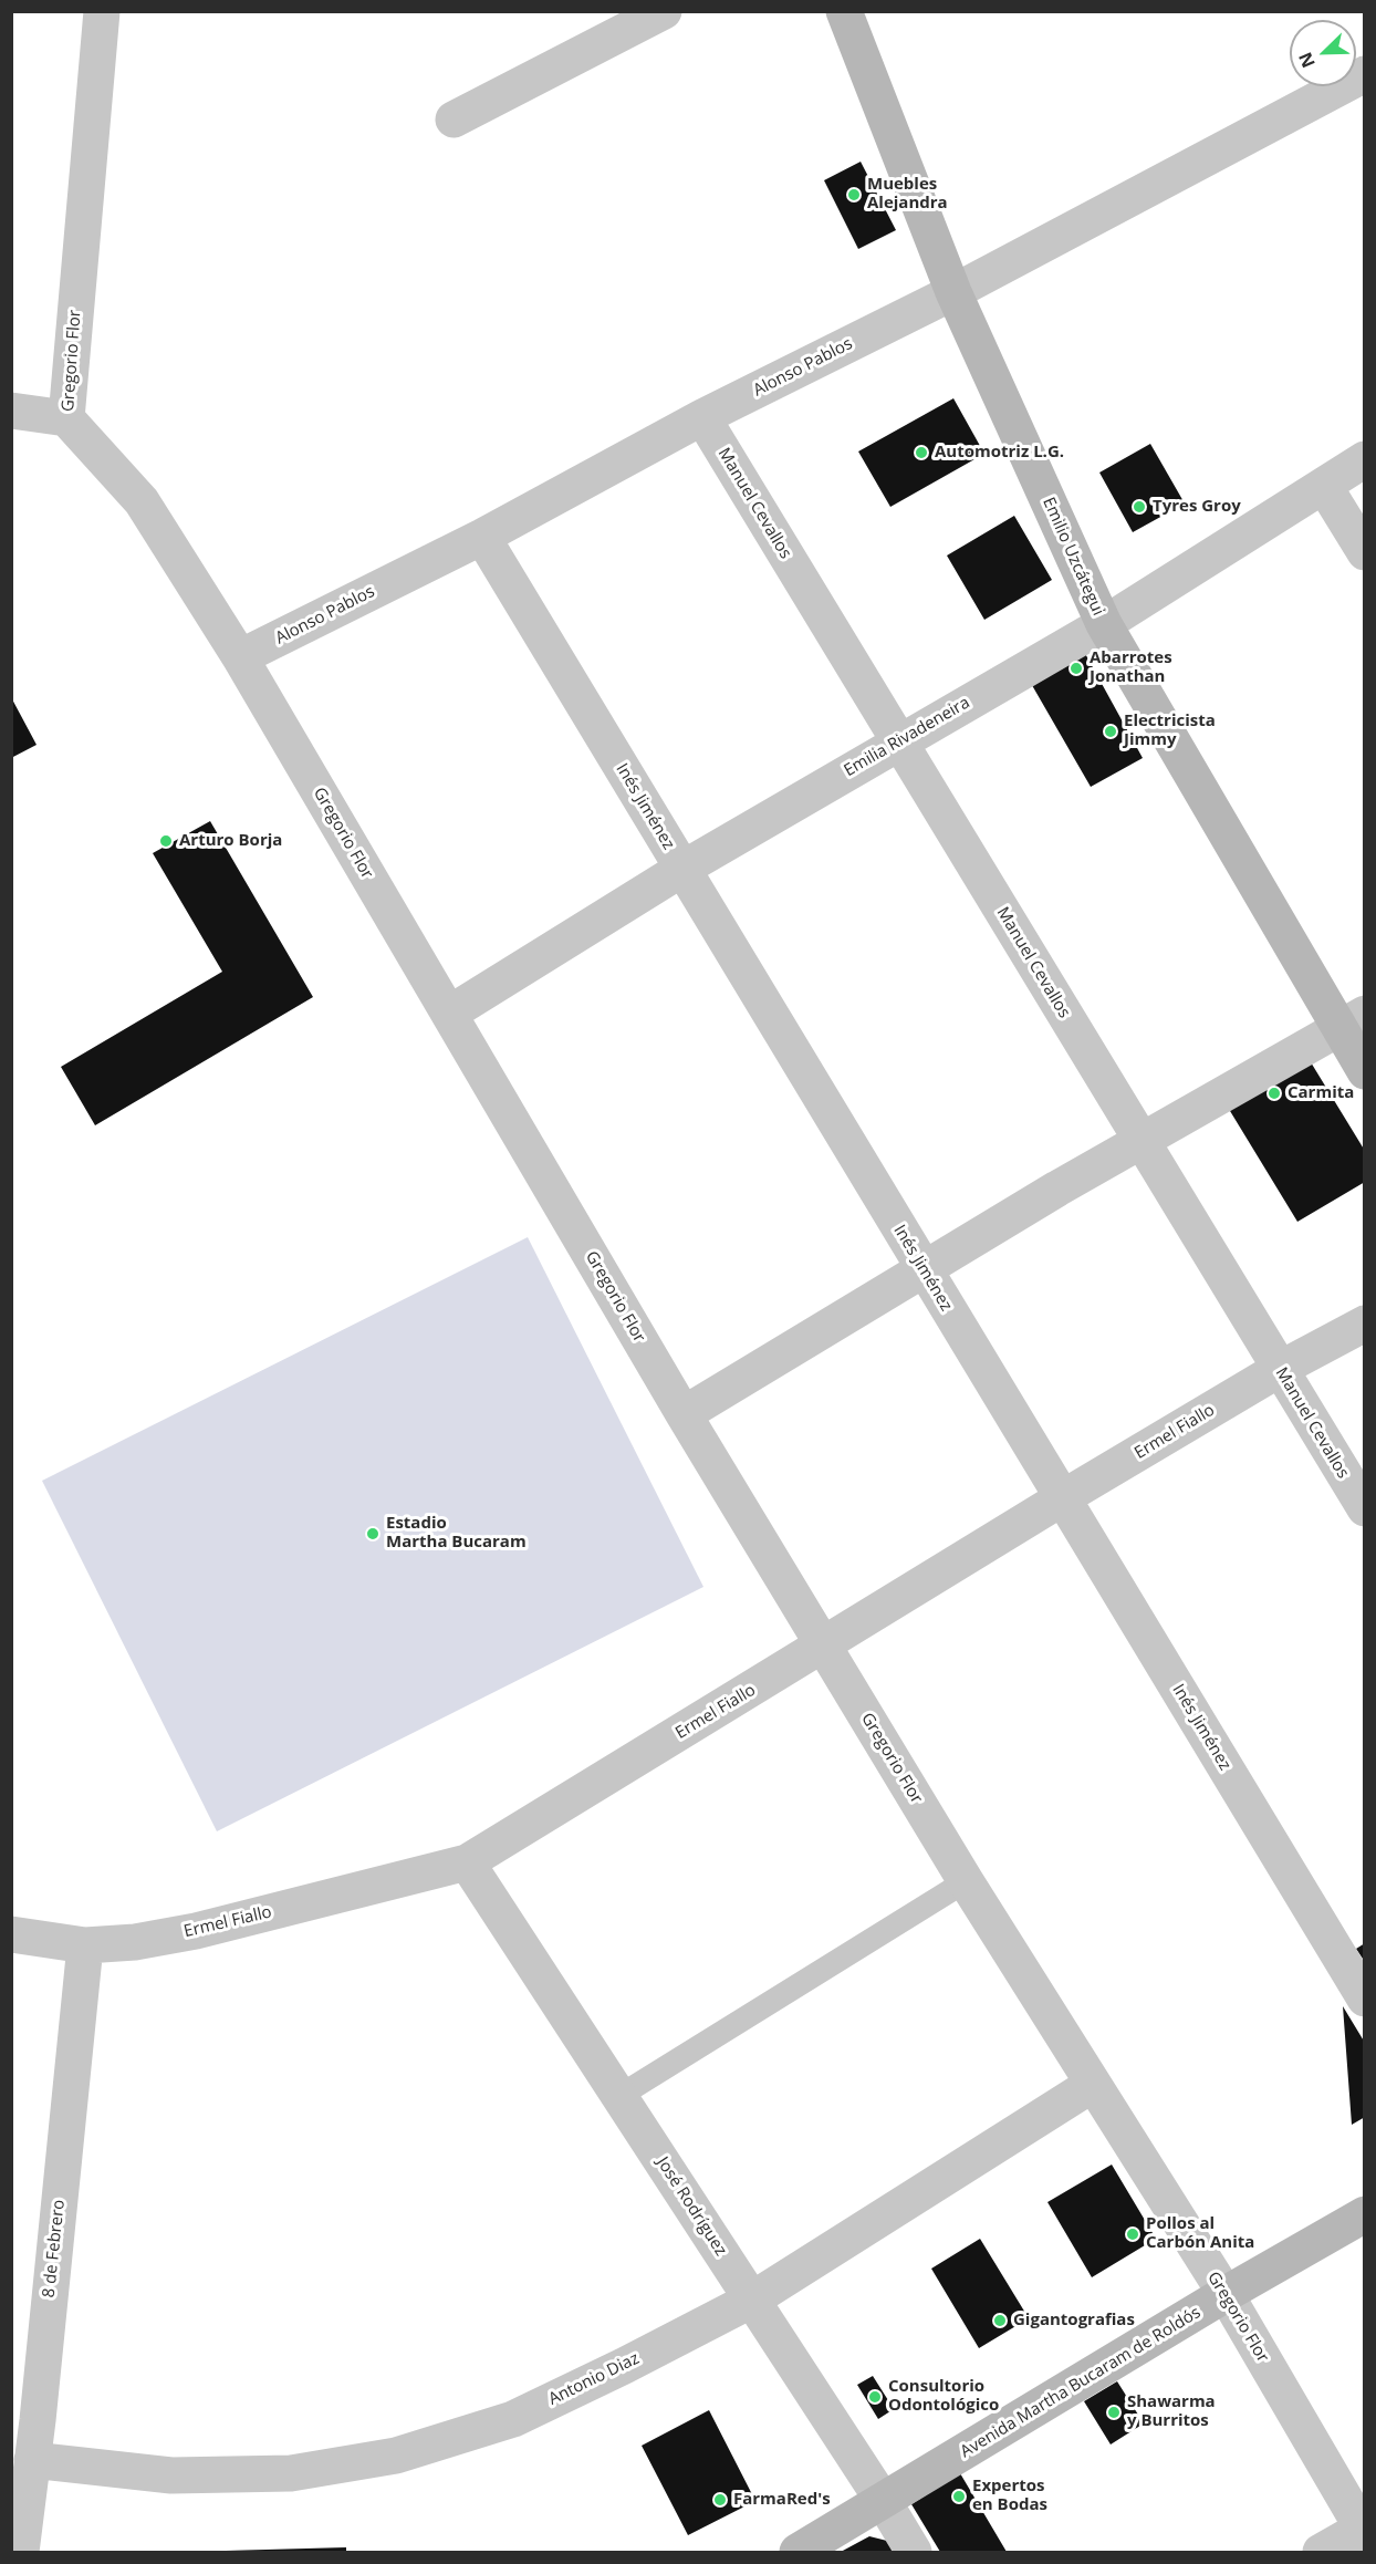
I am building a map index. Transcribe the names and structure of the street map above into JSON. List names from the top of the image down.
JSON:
{
  "streets": {
    "street": [
      "Gregorio Flor",
      "Alonso Pablos",
      "Manuel Cevallos",
      "Emilio Uzcátegui",
      "Emilia Rivadeneira",
      "Inés Jiménez",
      "Ermel Fiallo",
      "José Rodríguez",
      "8 de Febrero",
      "Antonio Diaz",
      "Avenida Martha Bucaram de Roldós"
    ]
  },
  "crossings": [
    ["Gregorio Flor", "Alonso Pablos"],
    ["Gregorio Flor", "Emilia Rivadeneira"],
    ["Gregorio Flor", "Ermel Fiallo"],
    ["Gregorio Flor", "Antonio Diaz"],
    ["Gregorio Flor", "Avenida Martha Bucaram de Roldós"],
    ["Alonso Pablos", "Manuel Cevallos"],
    ["Alonso Pablos", "Emilio Uzcátegui"],
    ["Alonso Pablos", "Inés Jiménez"],
    ["Manuel Cevallos", "Emilia Rivadeneira"],
    ["Manuel Cevallos", "Ermel Fiallo"],
    ["Emilio Uzcátegui", "Emilia Rivadeneira"],
    ["Emilia Rivadeneira", "Inés Jiménez"],
    ["Inés Jiménez", "Ermel Fiallo"],
    ["Ermel Fiallo", "José Rodríguez"],
    ["Ermel Fiallo", "8 de Febrero"],
    ["José Rodríguez", "Antonio Diaz"],
    ["José Rodríguez", "Avenida Martha Bucaram de Roldós"],
    ["8 de Febrero", "Antonio Diaz"]
  ],
  "places": [
    "Muebles Alejandra",
    "Automotriz L.G.",
    "Tyres Groy",
    "Abarrotes Jonathan",
    "Electricista Jimmy",
    "Arturo Borja",
    "Carmita",
    "Estadio Martha Bucaram",
    "Pollos al Carbón Anita",
    "Gigantografias",
    "Consultorio Odontológico",
    "Shawarma y Burritos",
    "Expertos en Bodas",
    "FarmaRed's"
  ],
  "north": "bottom left"
}
